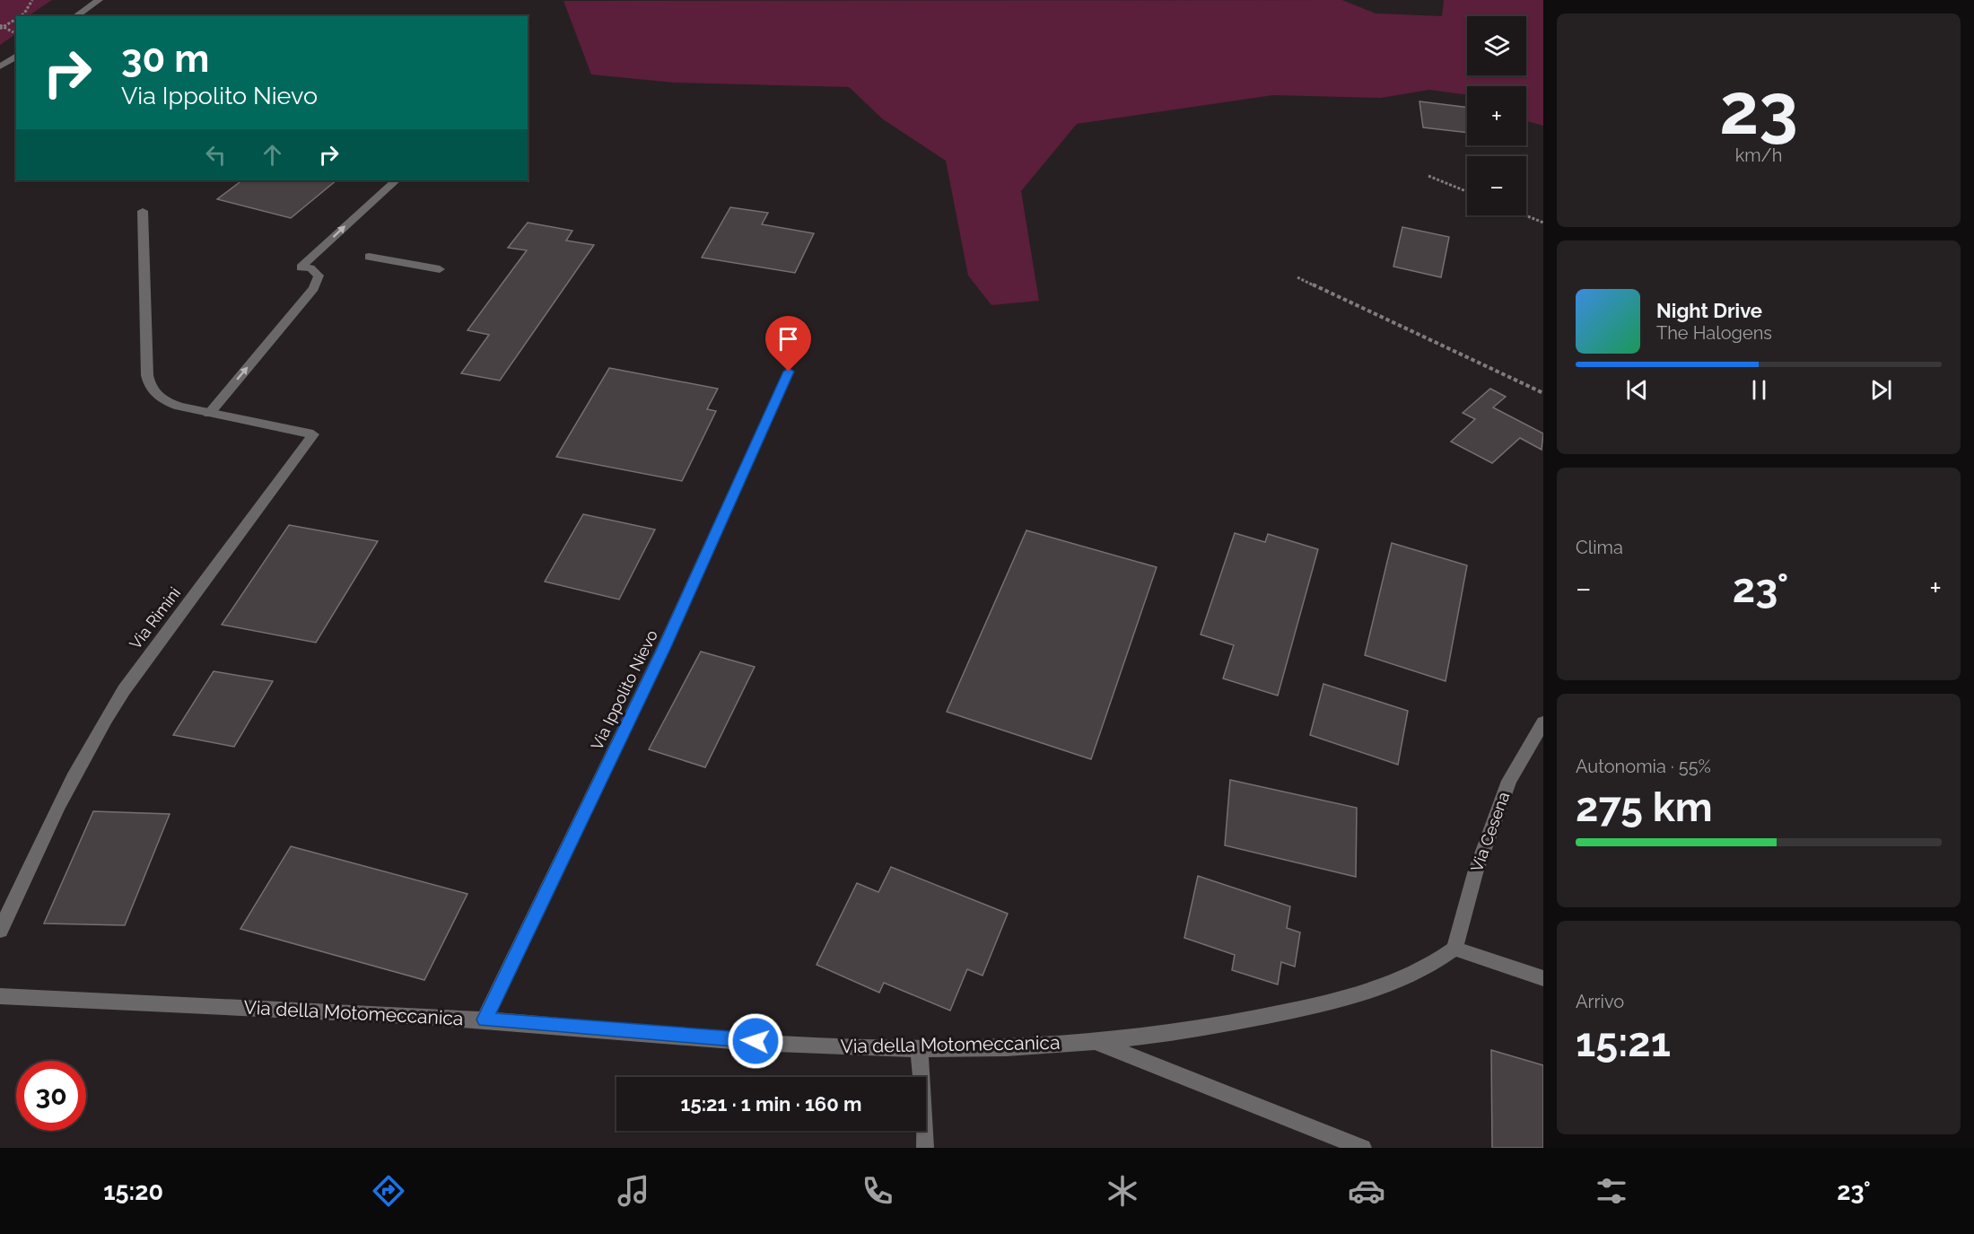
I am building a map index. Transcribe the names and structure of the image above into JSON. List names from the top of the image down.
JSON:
{
  "streets": {
    "street": [
      "Via Rimini",
      "Via Ippolito Nievo",
      "Via Cesena",
      "Via della Motomeccanica"
    ]
  },
  "crossings": [
    ["Via Ippolito Nievo", "Via della Motomeccanica"],
    ["Via Cesena", "Via della Motomeccanica"]
  ],
  "page": {
    "tile": [
      ["23", "km/h"],
      "Clima",
      ["Autonomia · 55%", "275 km"],
      ["Arrivo", "15:21"]
    ],
    "map_buttons": ["+", "−"],
    "turn": ["30 m", "Via Ippolito Nievo"],
    "song": ["Night Drive", "The Halogens"],
    "heat": ["−", "23°", "+"],
    "limit": "30",
    "trip": "15:21 · 1 min · 160 m",
    "tabs": ["15:20", "23°"]
  }
}
